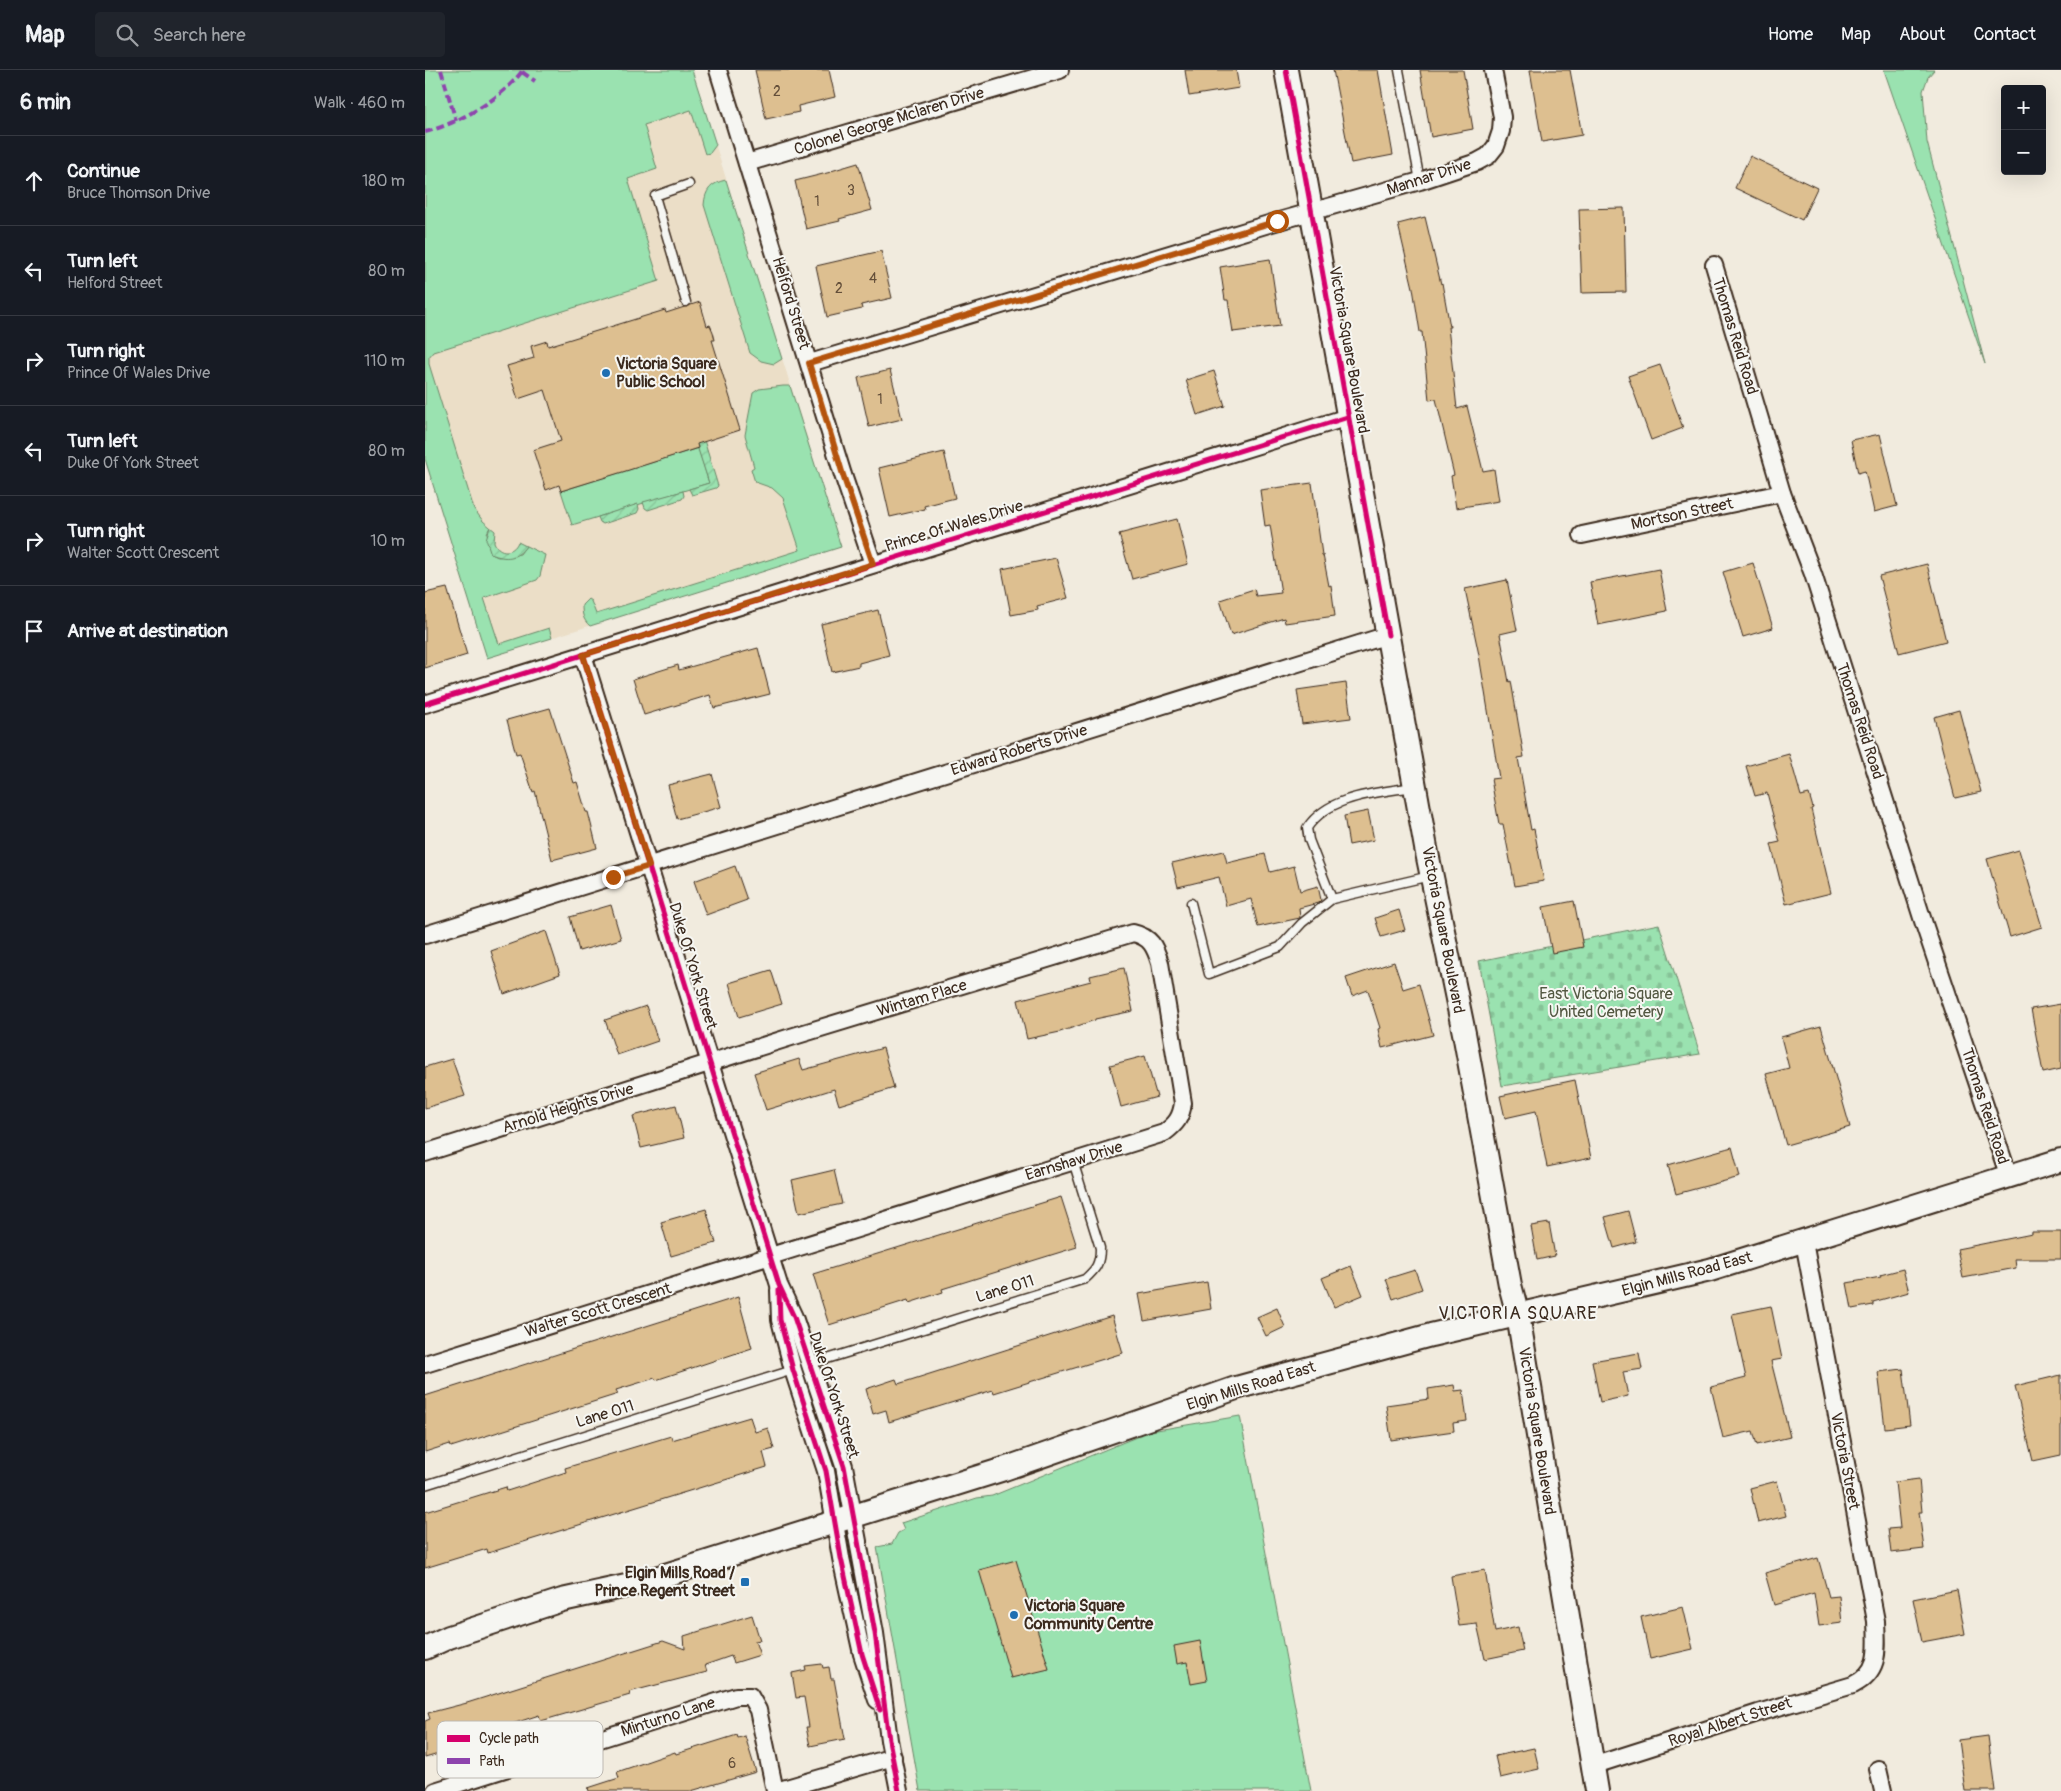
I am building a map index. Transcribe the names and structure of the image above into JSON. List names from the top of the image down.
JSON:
{
  "streets": {
    "street": [
      "Colonel George Mclaren Drive",
      "Mannar Drive",
      "Helford Street",
      "Thomas Reid Road",
      "Victoria Square Boulevard",
      "Mortson Street",
      "Prince Of Wales Drive",
      "Edward Roberts Drive",
      "Duke Of York Street",
      "Wintam Place",
      "Arnold Heights Drive",
      "Earnshaw Drive",
      "Elgin Mills Road East",
      "Walter Scott Crescent",
      "Victoria Street",
      "Minturno Lane",
      "Royal Albert Street"
    ],
    "lane": ["Lane 011"]
  },
  "crossings": [
    ["Colonel George Mclaren Drive", "Helford Street"],
    ["Mannar Drive", "Helford Street"],
    ["Mannar Drive", "Victoria Square Boulevard"],
    ["Helford Street", "Prince Of Wales Drive"],
    ["Thomas Reid Road", "Mortson Street"],
    ["Thomas Reid Road", "Elgin Mills Road East"],
    ["Victoria Square Boulevard", "Prince Of Wales Drive"],
    ["Victoria Square Boulevard", "Edward Roberts Drive"],
    ["Victoria Square Boulevard", "Elgin Mills Road East"],
    ["Victoria Square Boulevard", "Royal Albert Street"],
    ["Prince Of Wales Drive", "Duke Of York Street"],
    ["Edward Roberts Drive", "Duke Of York Street"],
    ["Duke Of York Street", "Wintam Place"],
    ["Duke Of York Street", "Arnold Heights Drive"],
    ["Duke Of York Street", "Earnshaw Drive"],
    ["Duke Of York Street", "Elgin Mills Road East"],
    ["Duke Of York Street", "Lane 011"],
    ["Duke Of York Street", "Walter Scott Crescent"],
    ["Wintam Place", "Arnold Heights Drive"],
    ["Wintam Place", "Earnshaw Drive"],
    ["Earnshaw Drive", "Lane 011"],
    ["Earnshaw Drive", "Walter Scott Crescent"],
    ["Elgin Mills Road East", "Victoria Street"],
    ["Victoria Street", "Royal Albert Street"]
  ],
  "districts": ["VICTORIA SQUARE"],
  "parks": ["East Victoria Square United Cemetery"],
  "places": {
    "other": ["Victoria Square Public School", "Victoria Square Community Centre"],
    "transit": ["Elgin Mills Road / Prince Regent Street"]
  },
  "house_numbers": [
    "2",
    "3",
    "1",
    "4",
    "2",
    "1",
    "6"
  ],
  "legend": ["Cycle path", "Path"],
  "page": {
    "header": "Map",
    "search": "Search here",
    "nav": [
      "Home",
      "Map",
      "About",
      "Contact"
    ],
    "heading": ["6 min", "Walk · 460 m"],
    "map_buttons": ["+", "−"],
    "list": [
      ["Continue", "Bruce Thomson Drive", "180 m"],
      ["Turn left", "Helford Street", "80 m"],
      ["Turn right", "Prince Of Wales Drive", "110 m"],
      ["Turn left", "Duke Of York Street", "80 m"],
      ["Turn right", "Walter Scott Crescent", "10 m"],
      "Arrive at destination"
    ]
  }
}
